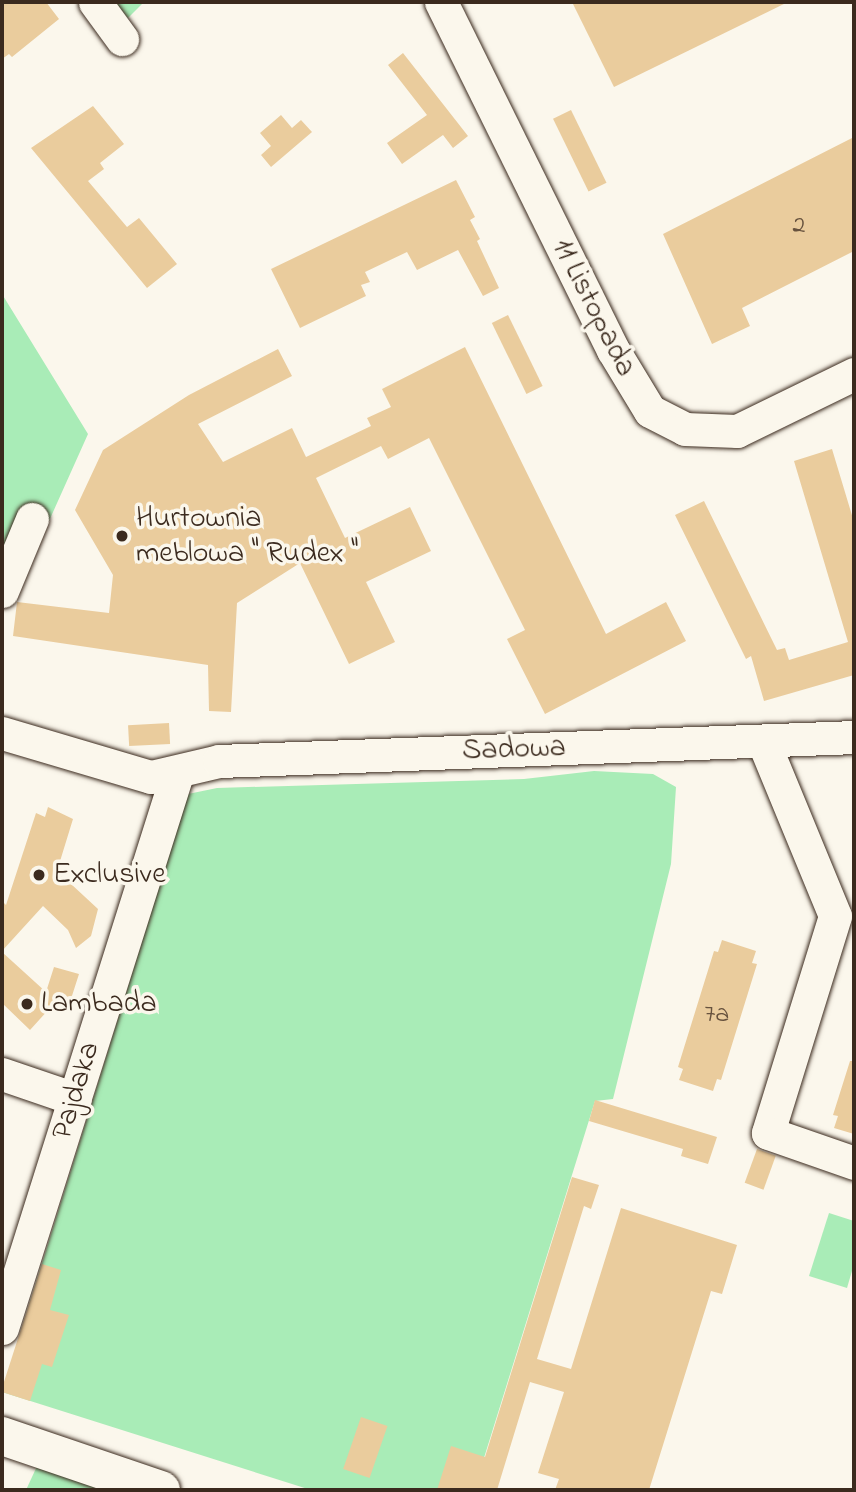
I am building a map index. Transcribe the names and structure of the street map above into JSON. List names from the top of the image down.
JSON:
{
  "streets": {
    "street": ["11 Listopada", "Sadowa", "Pajdaka"]
  },
  "crossings": [
    ["Sadowa", "Pajdaka"]
  ],
  "places": ["Hurtownia meblowa \" Rudex \"", "Exclusive", "Lambada"],
  "house_numbers": ["2", "7a"]
}
